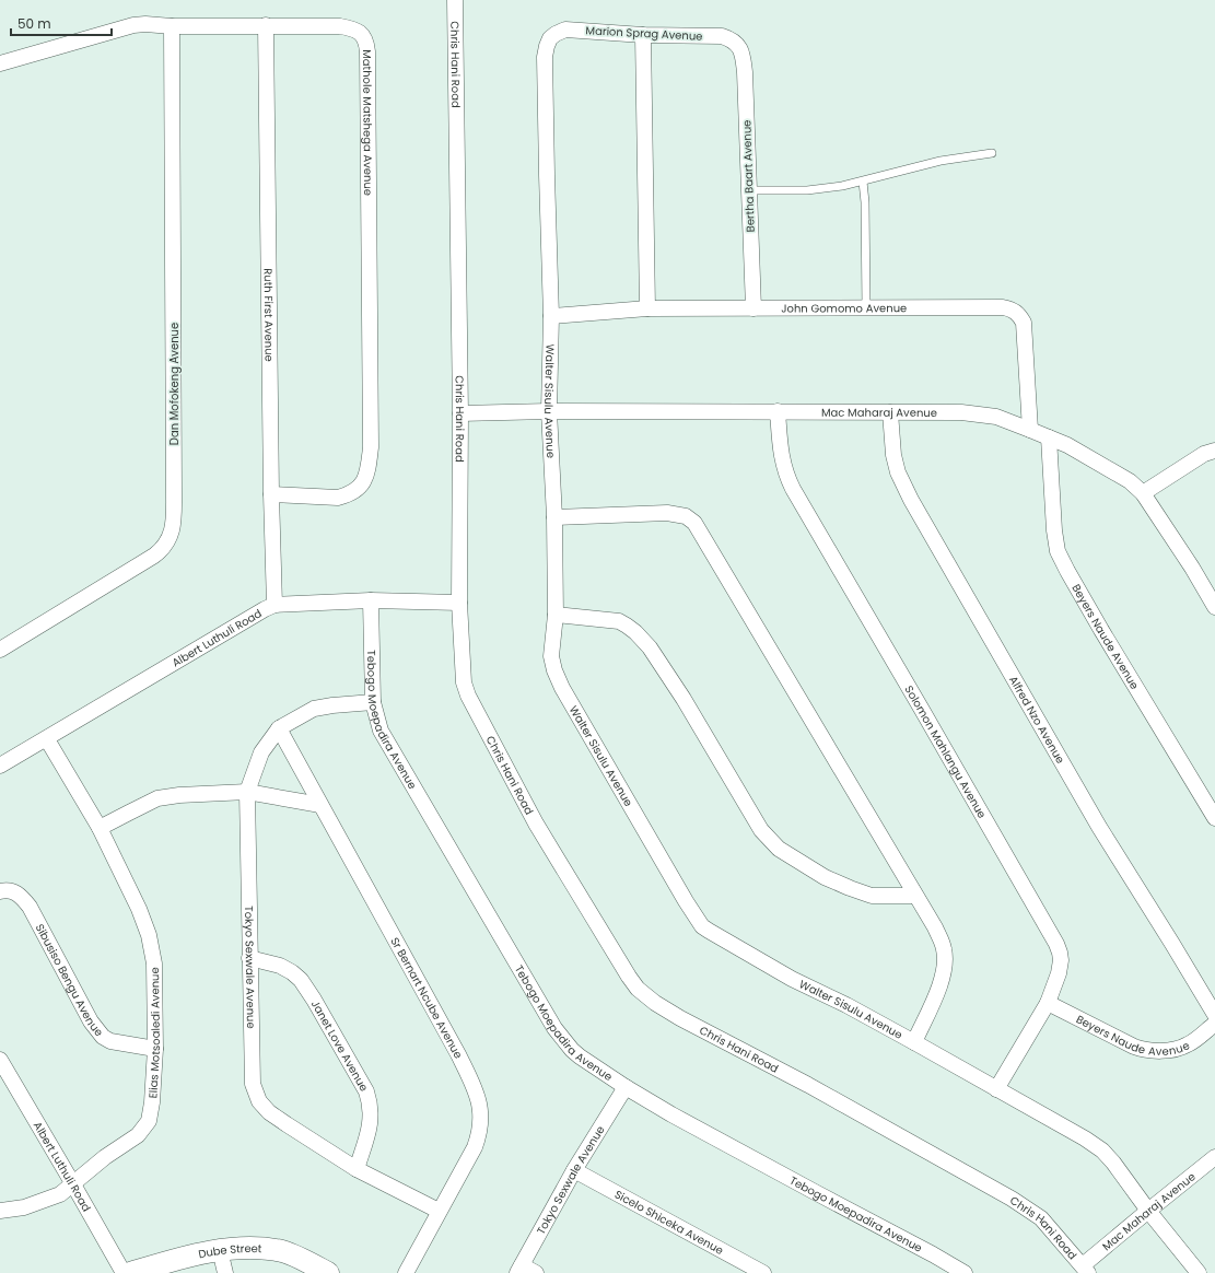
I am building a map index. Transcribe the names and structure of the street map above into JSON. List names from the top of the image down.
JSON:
{
  "streets": {
    "street": [
      "Marion Sprag Avenue",
      "Chris Hani Road",
      "Mathole Matshega Avenue",
      "Bertha Baart Avenue",
      "John Gomomo Avenue",
      "Ruth First Avenue",
      "Dan Mofokeng Avenue",
      "Walter Sisulu Avenue",
      "Mac Maharaj Avenue",
      "Beyers Naude Avenue",
      "Albert Luthuli Road",
      "Tebogo Moepadira Avenue",
      "Alfred Nzo Avenue",
      "Solomon Mahlangu Avenue",
      "Tokyo Sexwale Avenue",
      "Sibusiso Bengu Avenue",
      "Sr Bernart Ncube Avenue",
      "Elias Motsoaledi Avenue",
      "Janet Love Avenue",
      "Sicelo Shiceka Avenue",
      "Dube Street"
    ]
  },
  "crossings": [
    ["Marion Sprag Avenue", "Bertha Baart Avenue"],
    ["Marion Sprag Avenue", "Walter Sisulu Avenue"],
    ["Chris Hani Road", "Mac Maharaj Avenue"],
    ["Chris Hani Road", "Albert Luthuli Road"],
    ["Mathole Matshega Avenue", "Ruth First Avenue"],
    ["Mathole Matshega Avenue", "Dan Mofokeng Avenue"],
    ["Bertha Baart Avenue", "John Gomomo Avenue"],
    ["John Gomomo Avenue", "Walter Sisulu Avenue"],
    ["John Gomomo Avenue", "Mac Maharaj Avenue"],
    ["Ruth First Avenue", "Albert Luthuli Road"],
    ["Walter Sisulu Avenue", "Mac Maharaj Avenue"],
    ["Walter Sisulu Avenue", "Solomon Mahlangu Avenue"],
    ["Mac Maharaj Avenue", "Beyers Naude Avenue"],
    ["Mac Maharaj Avenue", "Alfred Nzo Avenue"],
    ["Mac Maharaj Avenue", "Solomon Mahlangu Avenue"],
    ["Beyers Naude Avenue", "Solomon Mahlangu Avenue"],
    ["Albert Luthuli Road", "Tebogo Moepadira Avenue"],
    ["Albert Luthuli Road", "Elias Motsoaledi Avenue"],
    ["Tebogo Moepadira Avenue", "Tokyo Sexwale Avenue"],
    ["Tokyo Sexwale Avenue", "Sr Bernart Ncube Avenue"],
    ["Tokyo Sexwale Avenue", "Janet Love Avenue"],
    ["Tokyo Sexwale Avenue", "Sicelo Shiceka Avenue"],
    ["Sibusiso Bengu Avenue", "Elias Motsoaledi Avenue"]
  ],
  "scale_bar": "50 m"
}
